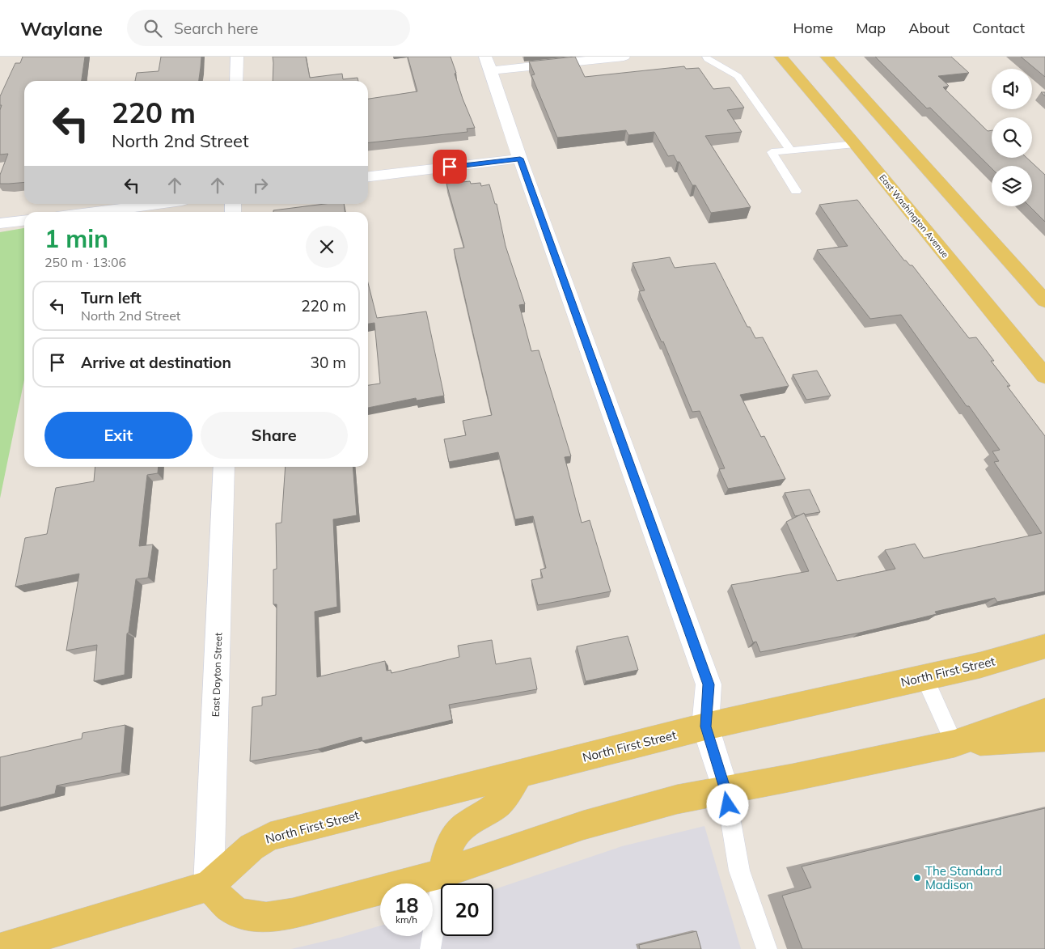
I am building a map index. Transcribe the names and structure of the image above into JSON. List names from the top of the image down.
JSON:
{
  "streets": {
    "main road": ["East Washington Avenue", "North First Street"],
    "street": ["East Dayton Street"]
  },
  "crossings": [
    ["North First Street", "East Dayton Street"]
  ],
  "places": ["The Standard Madison"],
  "page": {
    "header": "Waylane",
    "search": "Search here",
    "nav": [
      "Home",
      "Map",
      "About",
      "Contact"
    ],
    "turn": ["220 m", "North 2nd Street"],
    "heading": ["1 min", "250 m · 13:06"],
    "list": [
      {
        "name": "Turn left",
        "note": "North 2nd Street",
        "value": "220 m"
      },
      {
        "name": "Arrive at destination",
        "value": "30 m"
      }
    ],
    "buttons": ["Exit", "Share"],
    "speed": "18 km/h",
    "limit": "20"
  }
}
